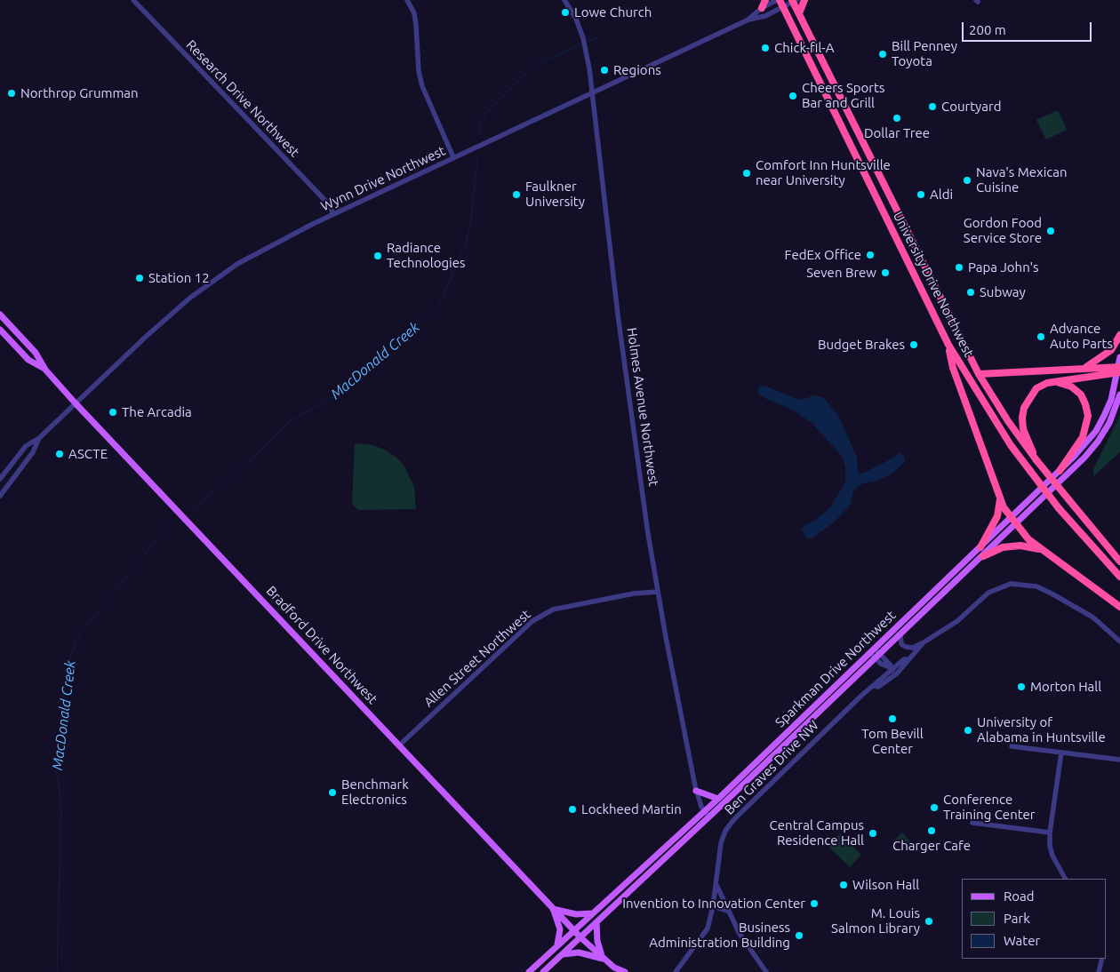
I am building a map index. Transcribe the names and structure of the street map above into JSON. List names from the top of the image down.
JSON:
{
  "streets": {
    "highway": ["University Drive Northwest"],
    "main road": ["Bradford Drive Northwest", "Sparkman Drive Northwest"],
    "street": [
      "Research Drive Northwest",
      "Wynn Drive Northwest",
      "Holmes Avenue Northwest",
      "Allen Street Northwest",
      "Ben Graves Drive NW"
    ]
  },
  "crossings": [
    ["Research Drive Northwest", "Wynn Drive Northwest"],
    ["Wynn Drive Northwest", "University Drive Northwest"],
    ["Wynn Drive Northwest", "Holmes Avenue Northwest"],
    ["Wynn Drive Northwest", "Bradford Drive Northwest"],
    ["Holmes Avenue Northwest", "Allen Street Northwest"],
    ["Holmes Avenue Northwest", "Sparkman Drive Northwest"],
    ["Bradford Drive Northwest", "Allen Street Northwest"],
    ["Bradford Drive Northwest", "Sparkman Drive Northwest"]
  ],
  "water": ["MacDonald Creek"],
  "places": [
    "Lowe Church",
    "Chick-fil-A",
    "Bill Penney Toyota",
    "Regions",
    "Northrop Grumman",
    "Cheers Sports Bar and Grill",
    "Courtyard",
    "Dollar Tree",
    "Comfort Inn Huntsville near University",
    "Nava's Mexican Cuisine",
    "Faulkner University",
    "Aldi",
    "Gordon Food Service Store",
    "FedEx Office",
    "Radiance Technologies",
    "Papa John's",
    "Seven Brew",
    "Station 12",
    "Subway",
    "Advance Auto Parts",
    "Budget Brakes",
    "The Arcadia",
    "ASCTE",
    "Morton Hall",
    "Tom Bevill Center",
    "University of Alabama in Huntsville",
    "Benchmark Electronics",
    "Conference Training Center",
    "Lockheed Martin",
    "Charger Cafe",
    "Central Campus Residence Hall",
    "Wilson Hall",
    "Invention to Innovation Center",
    "M. Louis Salmon Library",
    "Business Administration Building"
  ],
  "legend": ["Road", "Park", "Water"],
  "scale_bar": "200 m"
}
